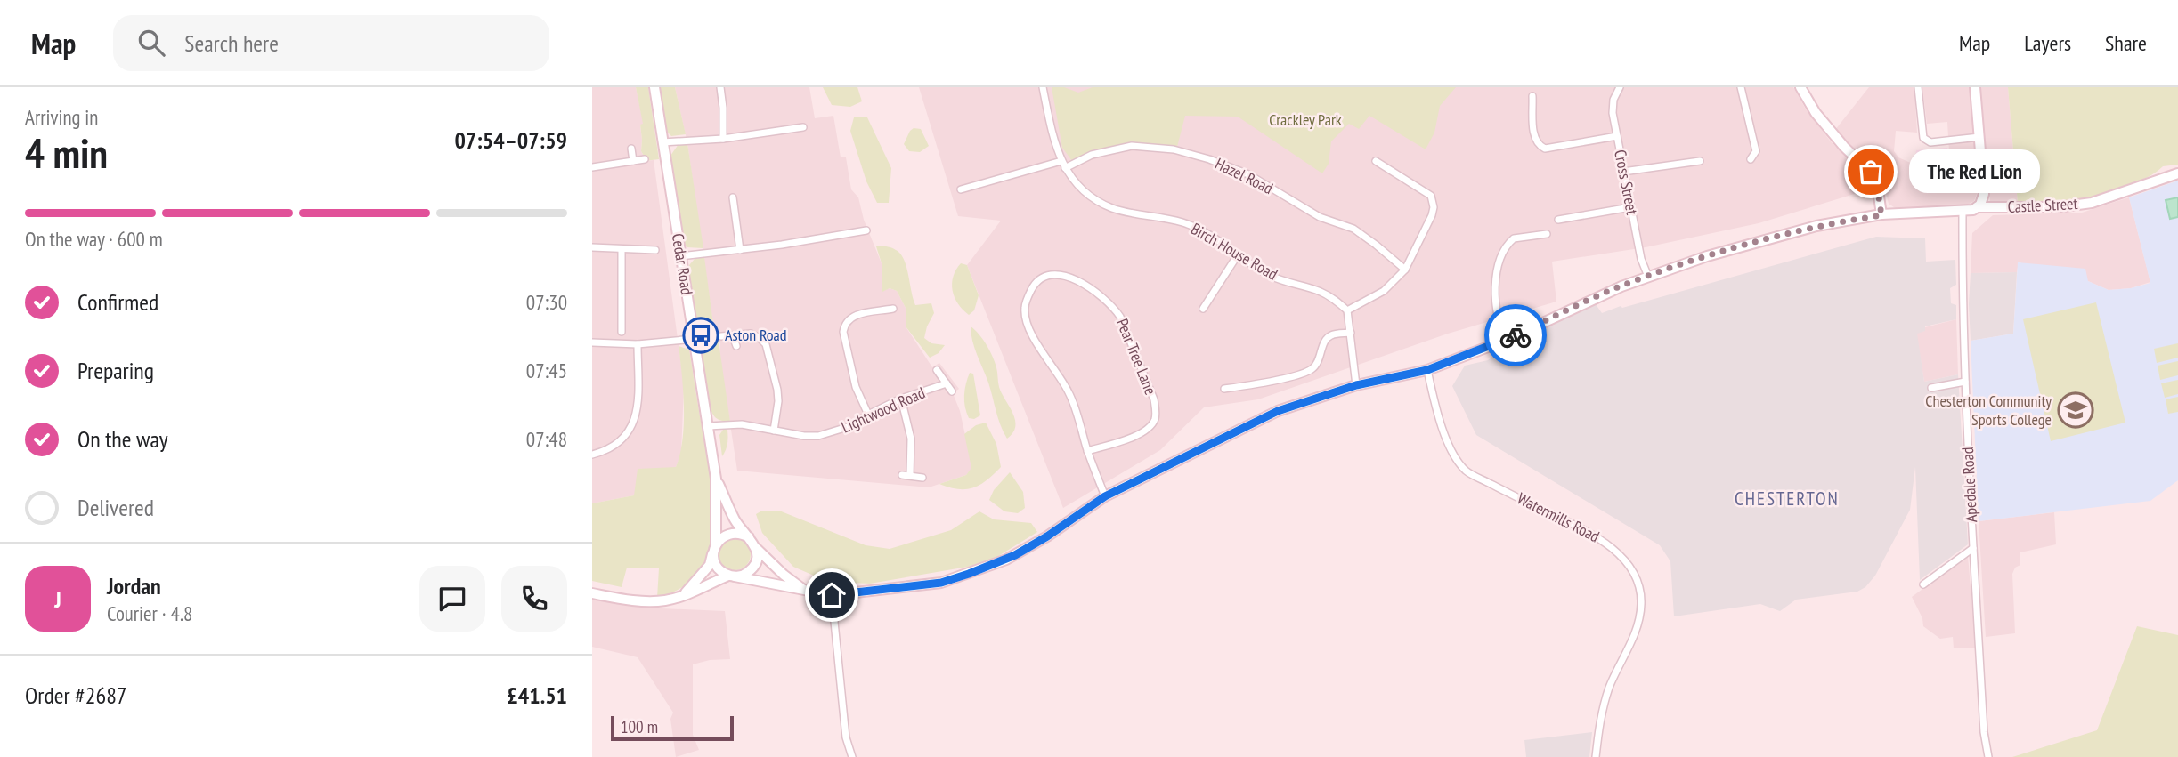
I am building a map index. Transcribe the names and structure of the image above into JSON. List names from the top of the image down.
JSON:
{
  "streets": {
    "main road": ["Castle Street", "Cedar Road"],
    "street": [
      "Hazel Road",
      "Cross Street",
      "Birch House Road",
      "Pear Tree Lane",
      "Lightwood Road",
      "Apedale Road",
      "Watermills Road"
    ]
  },
  "crossings": [
    ["Hazel Road", "Birch House Road"],
    ["Cross Street", "Castle Street"],
    ["Castle Street", "Pear Tree Lane"],
    ["Castle Street", "Apedale Road"],
    ["Castle Street", "Watermills Road"],
    ["Cedar Road", "Lightwood Road"]
  ],
  "districts": ["CHESTERTON"],
  "parks": ["Crackley Park"],
  "places": {
    "other": ["The Red Lion"],
    "bus stop": ["Aston Road"],
    "school or university": ["Chesterton Community Sports College"]
  },
  "scale_bar": "100 m",
  "page": {
    "header": "Map",
    "search": "Search here",
    "nav": ["Map", "Layers", "Share"],
    "heading": ["4 min", "Arriving in", "07:54–07:59"],
    "panel": [
      "Jordan",
      "Courier · 4.8",
      "Order #2687",
      "£41.51"
    ],
    "bubble": "The Red Lion",
    "bar": "On the way · 600 m",
    "list": [
      ["Confirmed", "07:30"],
      ["Preparing", "07:45"],
      ["On the way", "07:48"],
      "Delivered"
    ],
    "round": "J",
    "scale": "100 m"
  }
}
